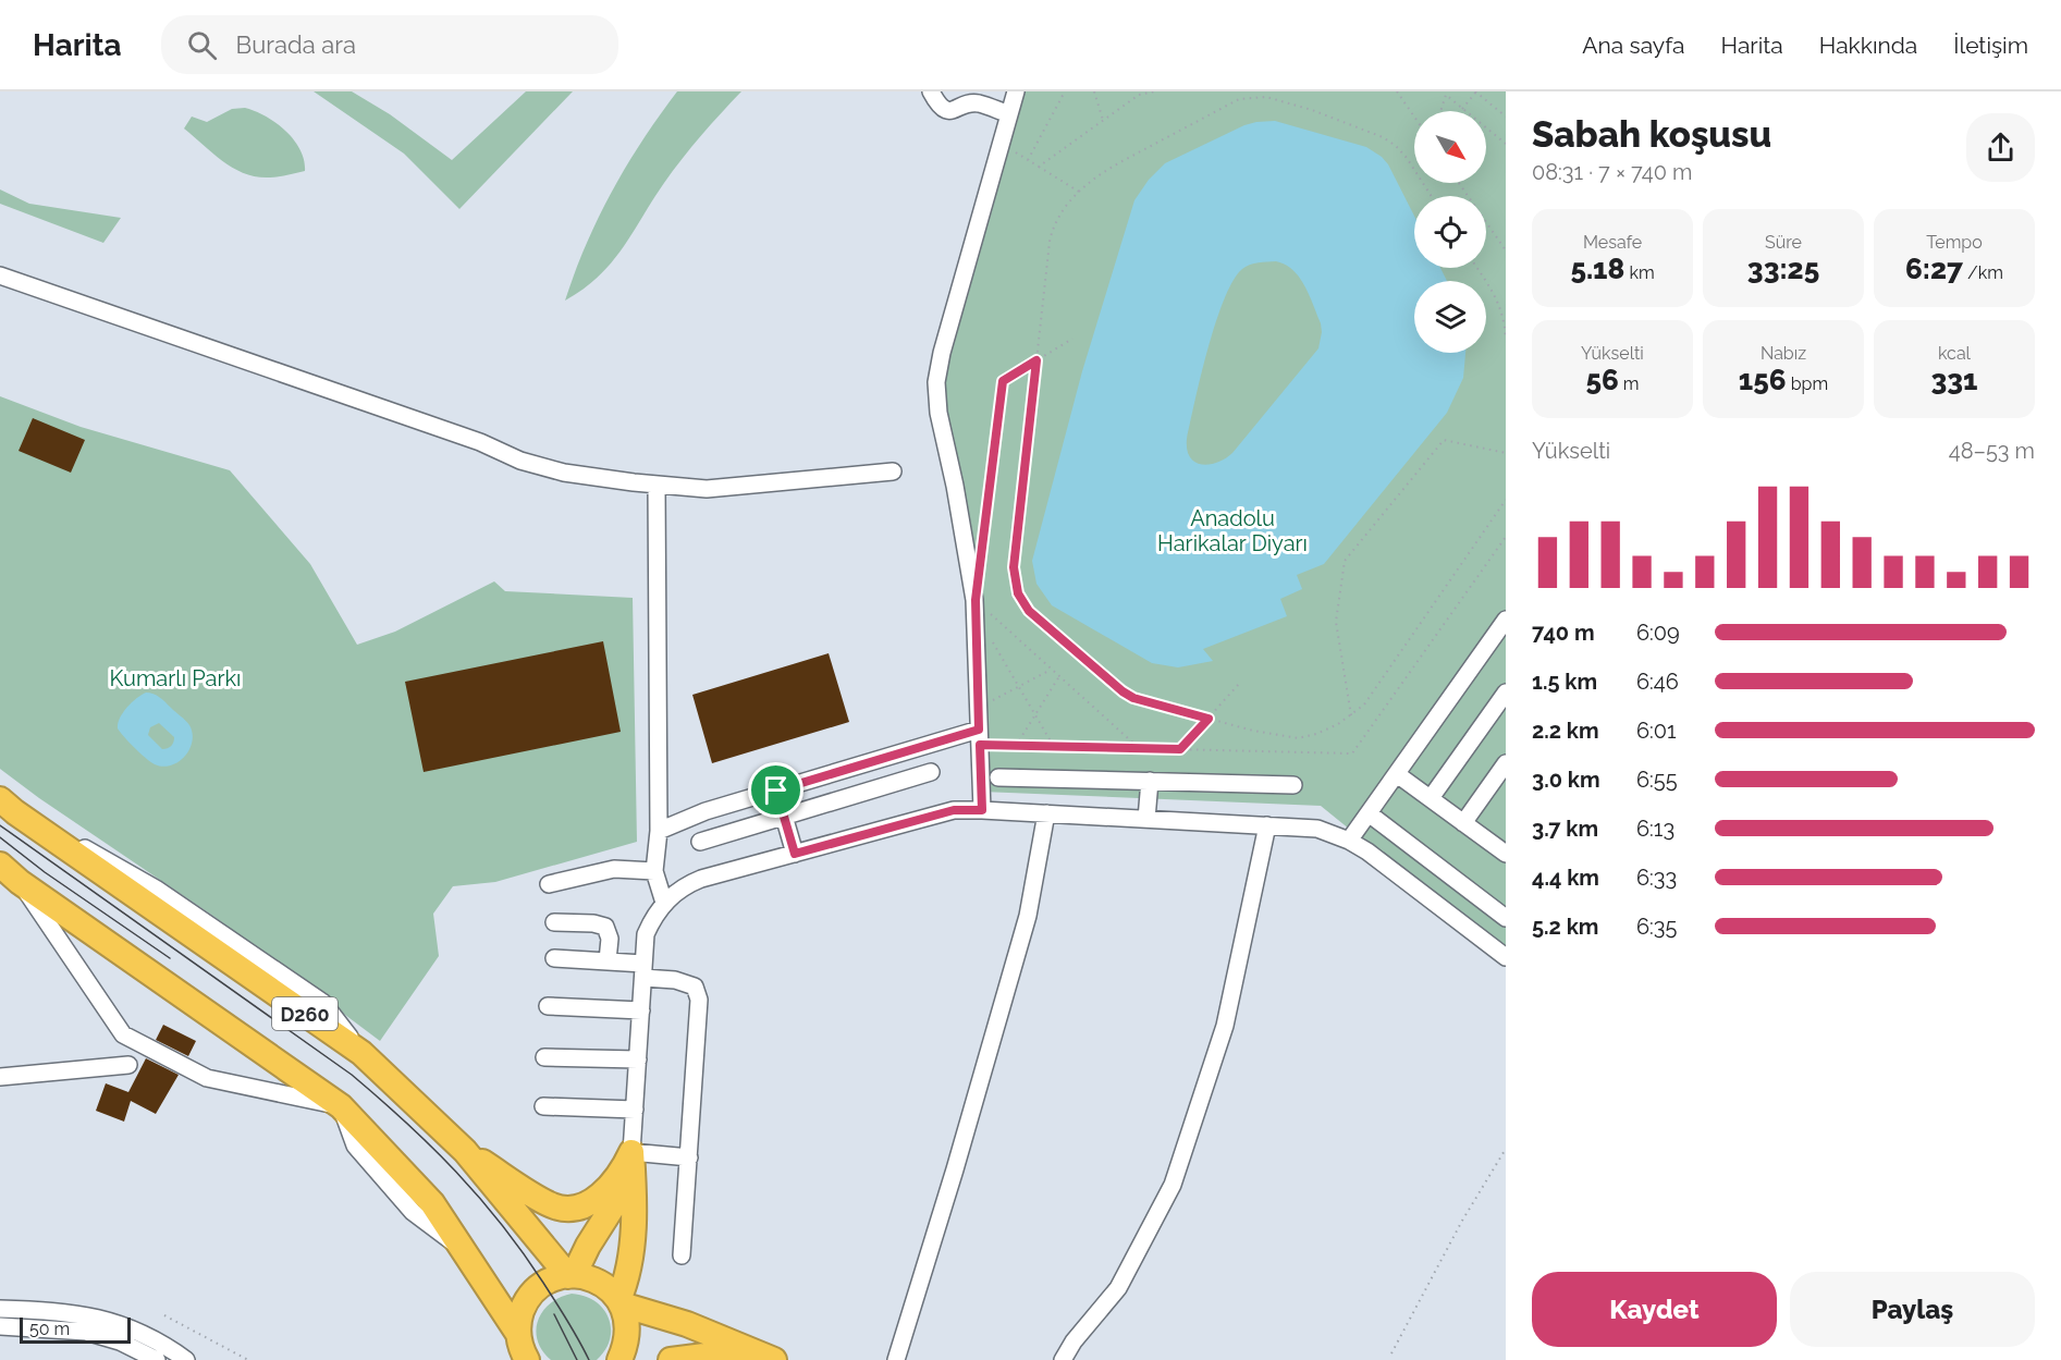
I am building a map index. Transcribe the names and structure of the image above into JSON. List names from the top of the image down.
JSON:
{
  "streets": {
    "highway": ["D260"]
  },
  "parks": ["Anadolu Harikalar Diyarı", "Kumarlı Parkı"],
  "scale_bar": "50 m",
  "north": "bottom right",
  "page": {
    "header": "Harita",
    "search": "Burada ara",
    "nav": [
      "Ana sayfa",
      "Harita",
      "Hakkında",
      "İletişim"
    ],
    "heading": ["Sabah koşusu", "08:31 · 7 × 740 m"],
    "stats": [
      ["Mesafe", "5.18 km"],
      ["Süre", "33:25"],
      ["Tempo", "6:27 /km"],
      ["Yükselti", "56 m"],
      ["Nabız", "156 bpm"],
      ["kcal", "331"]
    ],
    "chart": ["Yükselti", "48–53 m"],
    "list": [
      {
        "name": "740 m",
        "note": "6:09"
      },
      {
        "name": "1.5 km",
        "note": "6:46"
      },
      {
        "name": "2.2 km",
        "note": "6:01"
      },
      {
        "name": "3.0 km",
        "note": "6:55"
      },
      {
        "name": "3.7 km",
        "note": "6:13"
      },
      {
        "name": "4.4 km",
        "note": "6:33"
      },
      {
        "name": "5.2 km",
        "note": "6:35"
      }
    ],
    "buttons": ["Kaydet", "Paylaş"],
    "scale": "50 m"
  }
}
